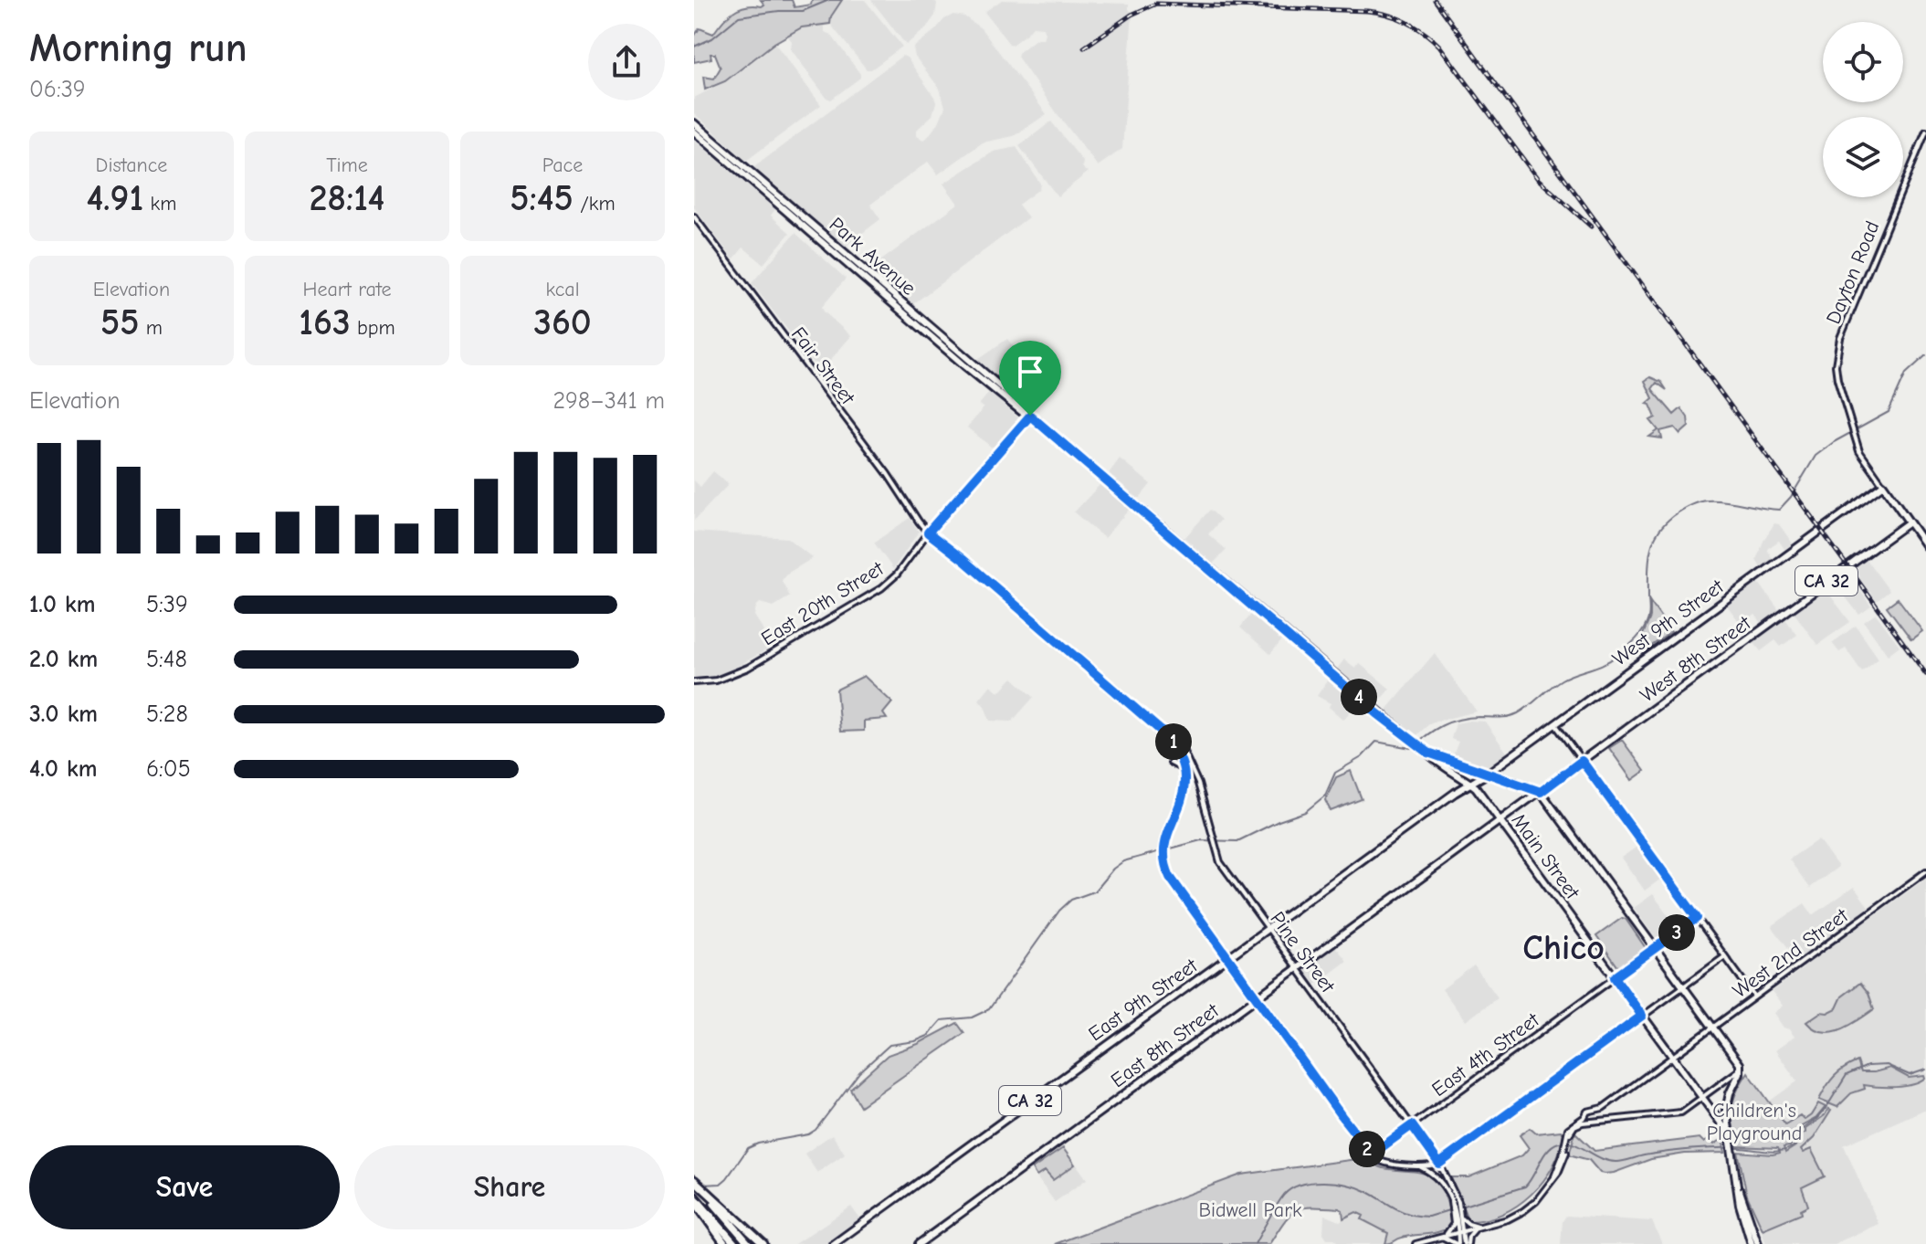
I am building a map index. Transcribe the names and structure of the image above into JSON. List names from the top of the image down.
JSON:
{
  "streets": {
    "main road": [
      "Park Avenue",
      "CA 32",
      "West 9th Street",
      "West 8th Street",
      "Main Street",
      "East 9th Street",
      "East 8th Street"
    ],
    "street": [
      "Dayton Road",
      "Fair Street",
      "East 20th Street",
      "Pine Street",
      "West 2nd Street",
      "East 4th Street"
    ]
  },
  "crossings": [
    ["Park Avenue", "East 20th Street"],
    ["Park Avenue", "Main Street"],
    ["Dayton Road", "West 9th Street"],
    ["Fair Street", "East 20th Street"],
    ["Fair Street", "Pine Street"],
    ["West 9th Street", "Main Street"],
    ["West 9th Street", "East 9th Street"],
    ["West 8th Street", "Main Street"],
    ["West 8th Street", "East 8th Street"],
    ["Main Street", "West 2nd Street"],
    ["Main Street", "East 9th Street"],
    ["Main Street", "East 8th Street"],
    ["Main Street", "East 4th Street"],
    ["Pine Street", "East 9th Street"],
    ["Pine Street", "East 8th Street"],
    ["Pine Street", "East 4th Street"]
  ],
  "districts": ["Chico"],
  "parks": ["Children's Playground", "Bidwell Park"],
  "page": {
    "heading": ["Morning run", "06:39"],
    "stats": [
      ["Distance", "4.91 km"],
      ["Time", "28:14"],
      ["Pace", "5:45 /km"],
      ["Elevation", "55 m"],
      ["Heart rate", "163 bpm"],
      ["kcal", "360"]
    ],
    "chart": ["Elevation", "298–341 m"],
    "list": [
      {
        "name": "1.0 km",
        "note": "5:39"
      },
      {
        "name": "2.0 km",
        "note": "5:48"
      },
      {
        "name": "3.0 km",
        "note": "5:28"
      },
      {
        "name": "4.0 km",
        "note": "6:05"
      }
    ],
    "pins": [
      "4",
      "1",
      "3",
      "2"
    ],
    "buttons": ["Save", "Share"]
  }
}
